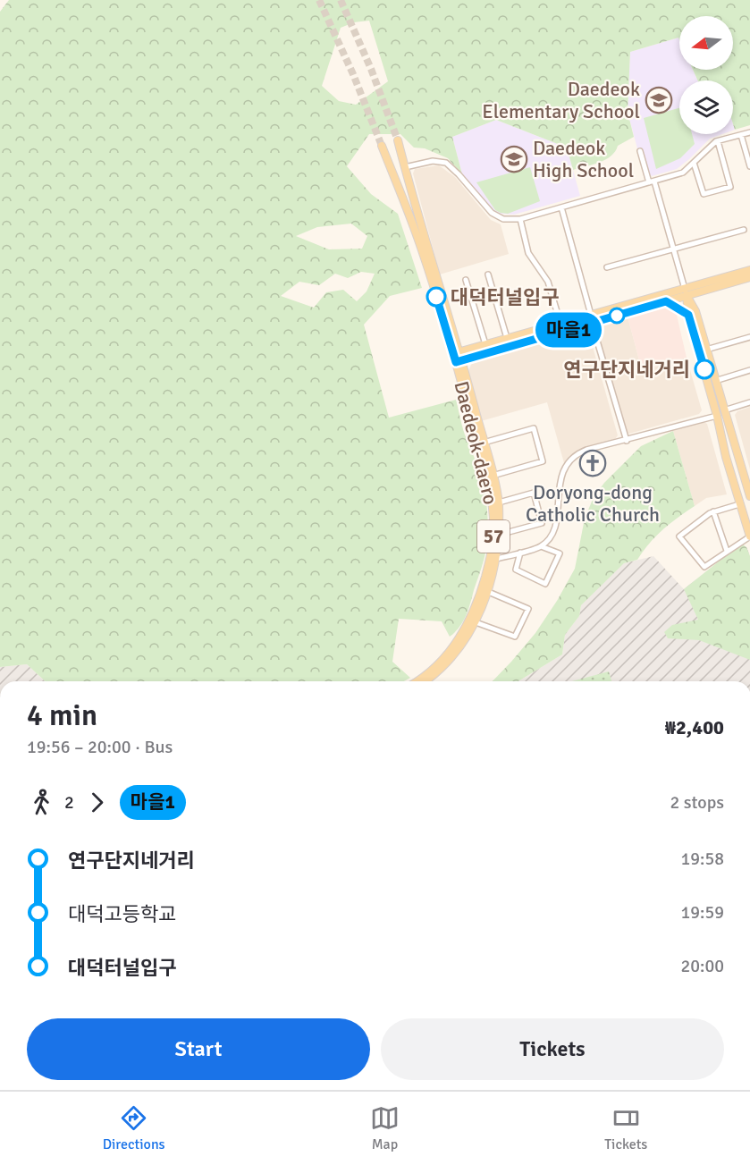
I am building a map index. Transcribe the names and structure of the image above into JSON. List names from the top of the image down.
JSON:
{
  "streets": {
    "main road": ["Daedeok-daero", "57"]
  },
  "places": {
    "school or university": ["Daedeok Elementary School", "Daedeok High School"],
    "other": ["대덕터널입구", "연구단지네거리"],
    "church": ["Doryong-dong Catholic Church"]
  },
  "lines": ["bus line 마을1"],
  "north": "left",
  "page": {
    "on_map": "마을1",
    "heading": ["4 min", "19:56 – 20:00 · Bus", "₩2,400"],
    "legs": ["2", "마을1", "2 stops"],
    "list": [
      {
        "name": "연구단지네거리",
        "value": "19:58"
      },
      {
        "name": "대덕고등학교",
        "value": "19:59"
      },
      {
        "name": "대덕터널입구",
        "value": "20:00"
      }
    ],
    "buttons": ["Start", "Tickets"],
    "tabs": ["Directions", "Map", "Tickets"]
  }
}
